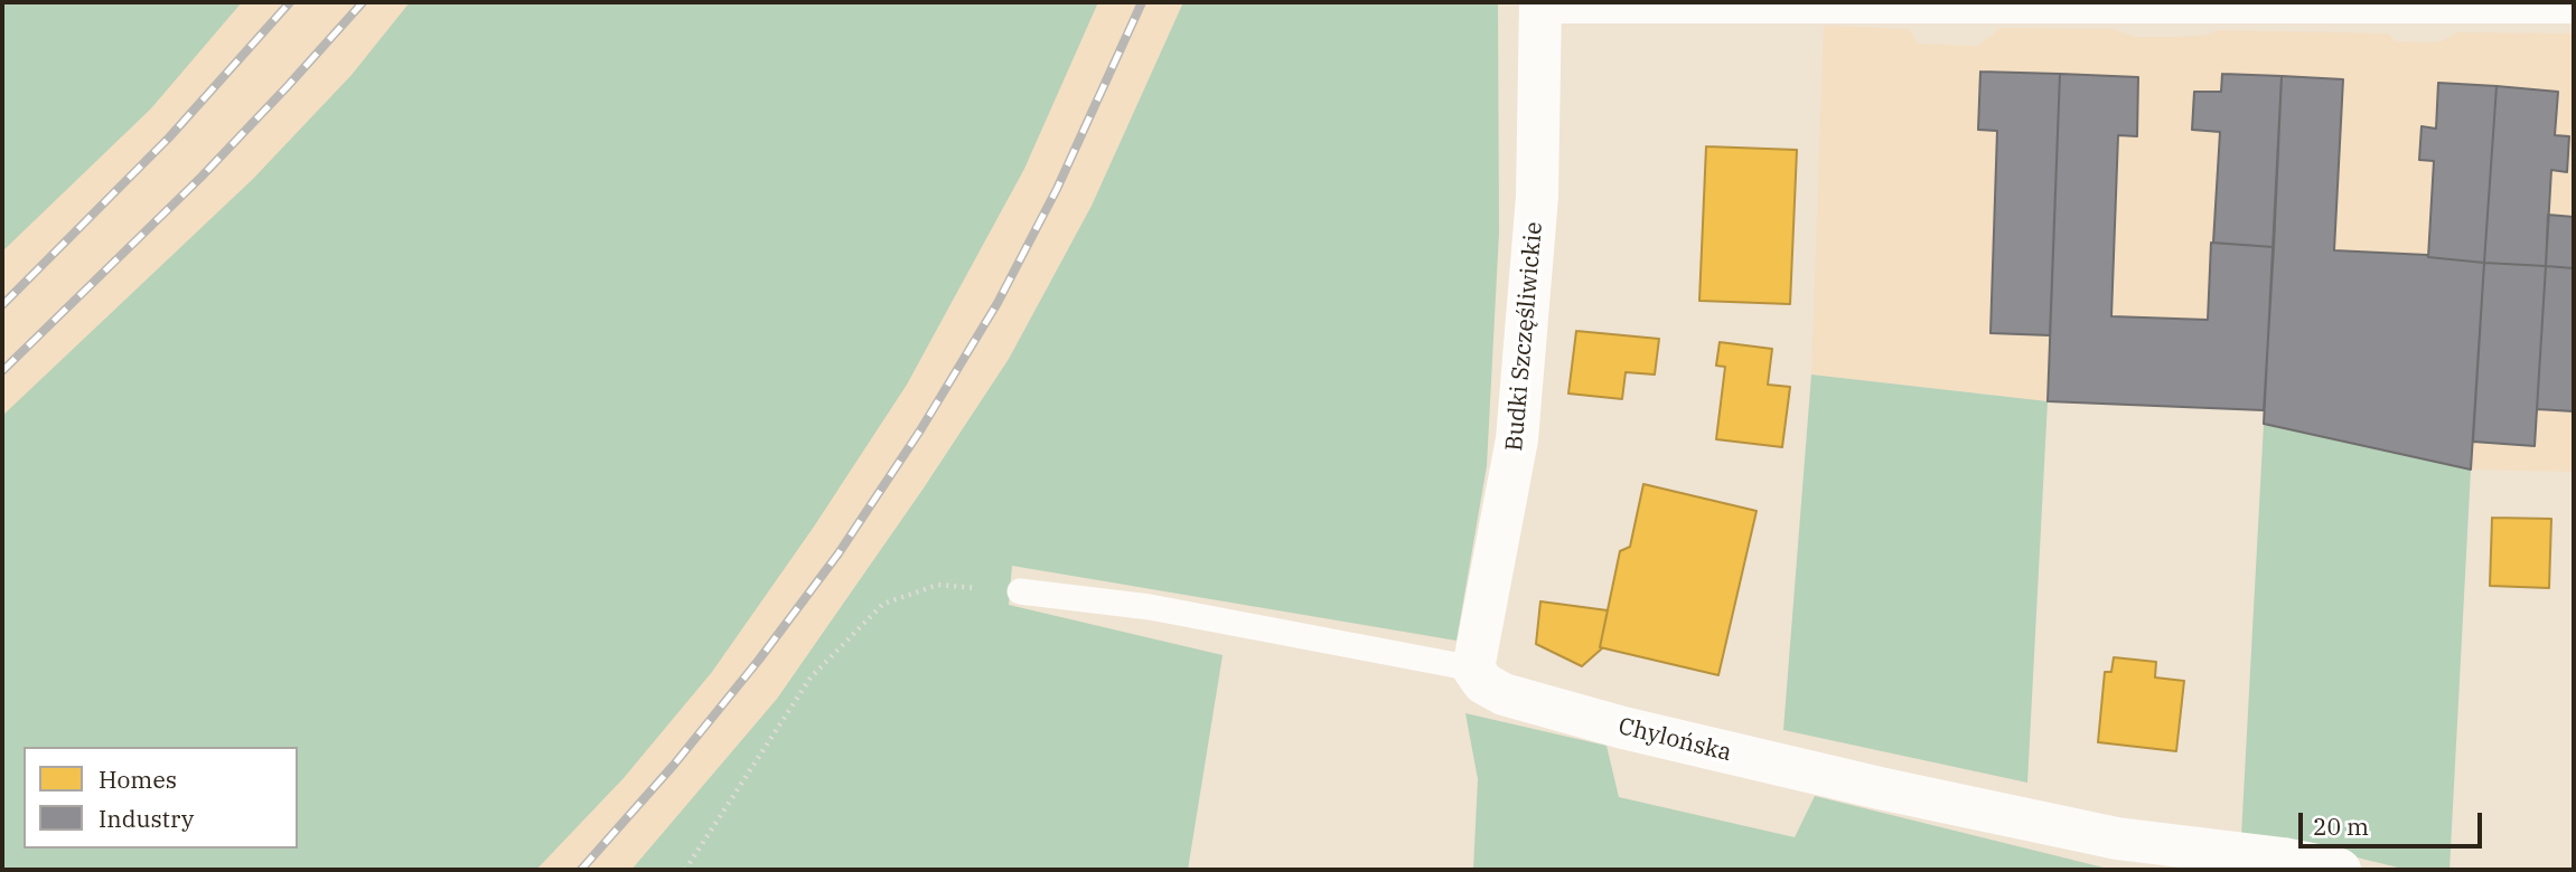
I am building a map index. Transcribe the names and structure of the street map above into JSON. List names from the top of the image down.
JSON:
{
  "streets": {
    "street": ["Budki Szczęśliwickie", "Chylońska"]
  },
  "crossings": [
    ["Budki Szczęśliwickie", "Chylońska"]
  ],
  "legend": ["Homes", "Industry"],
  "scale_bar": "20 m"
}
